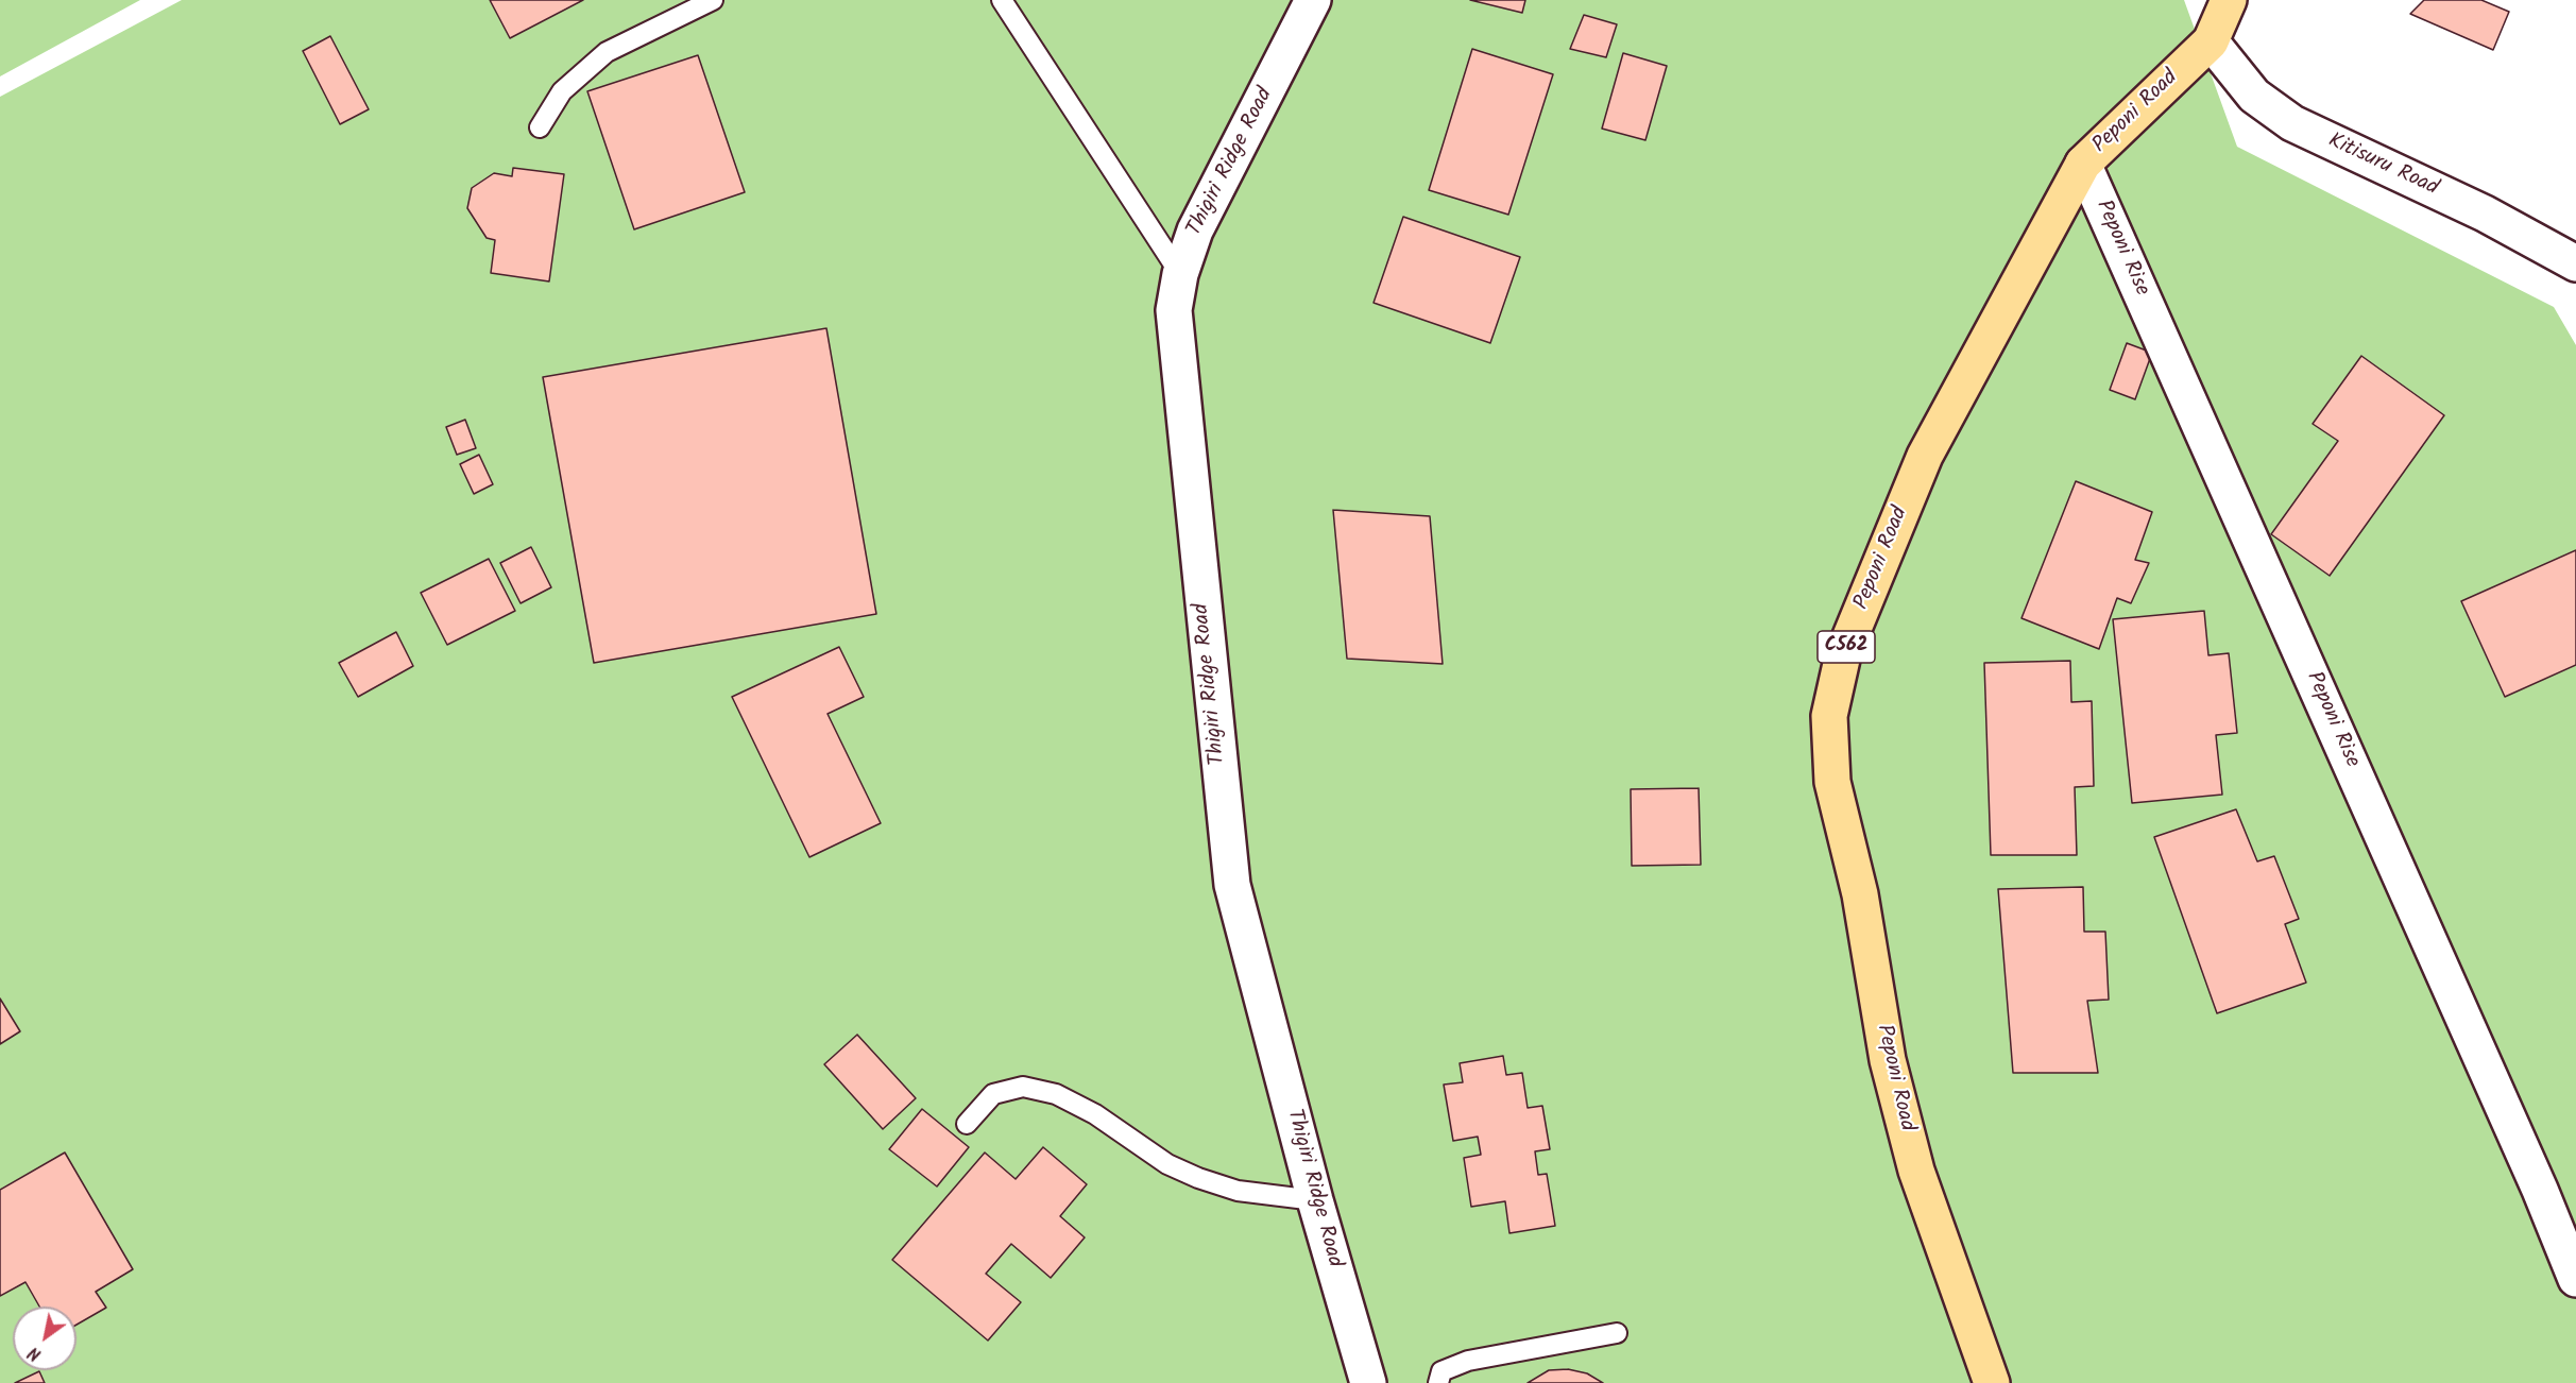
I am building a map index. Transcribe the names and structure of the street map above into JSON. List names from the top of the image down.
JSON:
{
  "streets": {
    "main road": ["Peponi Road", "C562"],
    "street": ["Thigiri Ridge Road", "Kitisuru Road", "Peponi Rise"]
  },
  "crossings": [
    ["Peponi Road", "Kitisuru Road"],
    ["Peponi Road", "Peponi Rise"]
  ],
  "north": "bottom left"
}
